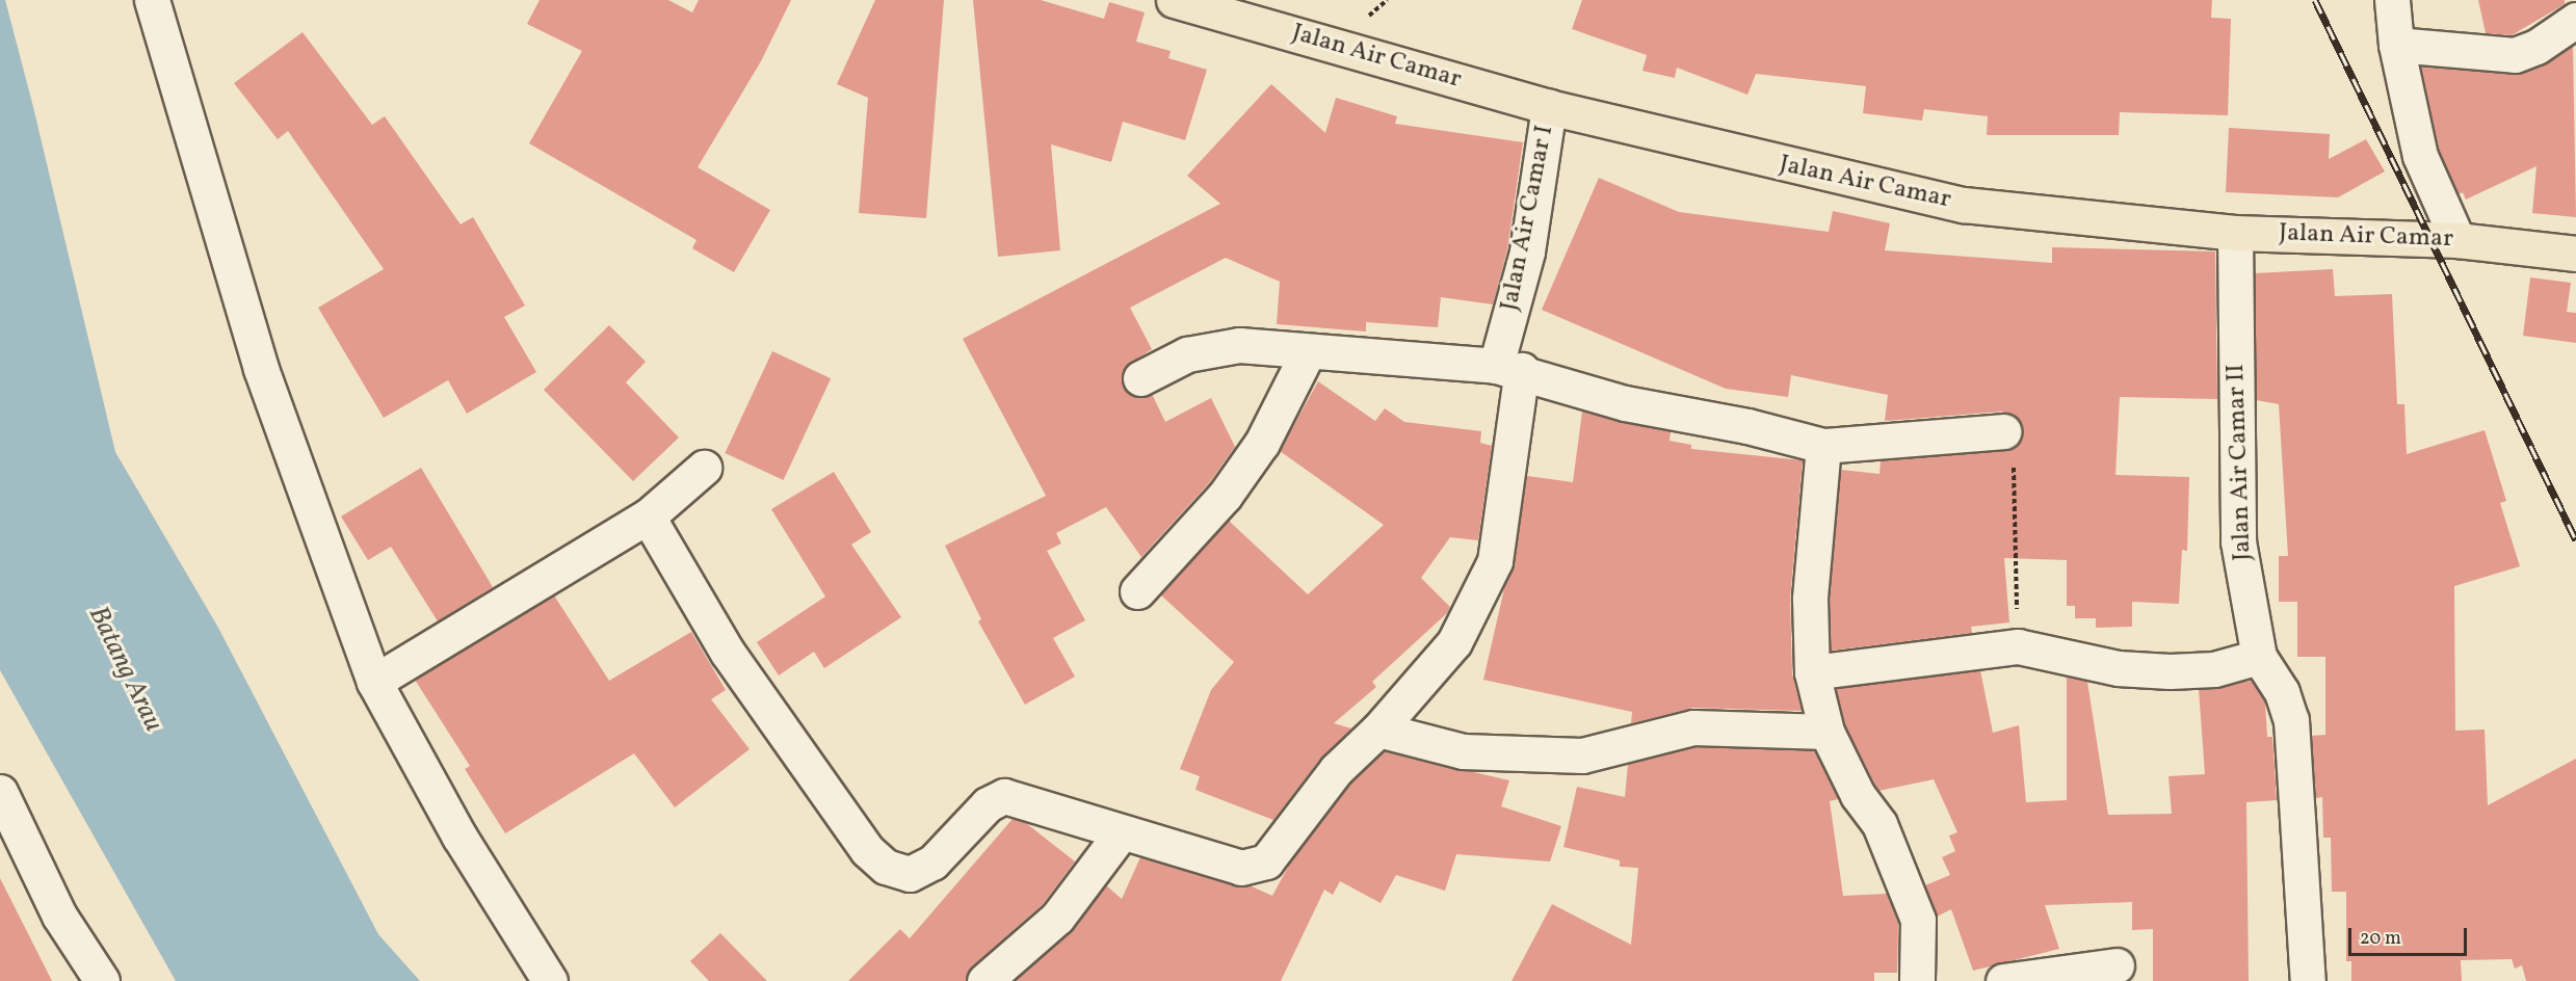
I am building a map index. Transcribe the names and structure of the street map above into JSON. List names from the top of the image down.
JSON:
{
  "streets": {
    "main road": ["Jalan Air Camar"],
    "street": ["Jalan Air Camar I", "Jalan Air Camar II"]
  },
  "crossings": [
    ["Jalan Air Camar", "Jalan Air Camar I"],
    ["Jalan Air Camar", "Jalan Air Camar II"]
  ],
  "water": ["Batang Arau"],
  "scale_bar": "20 m"
}
